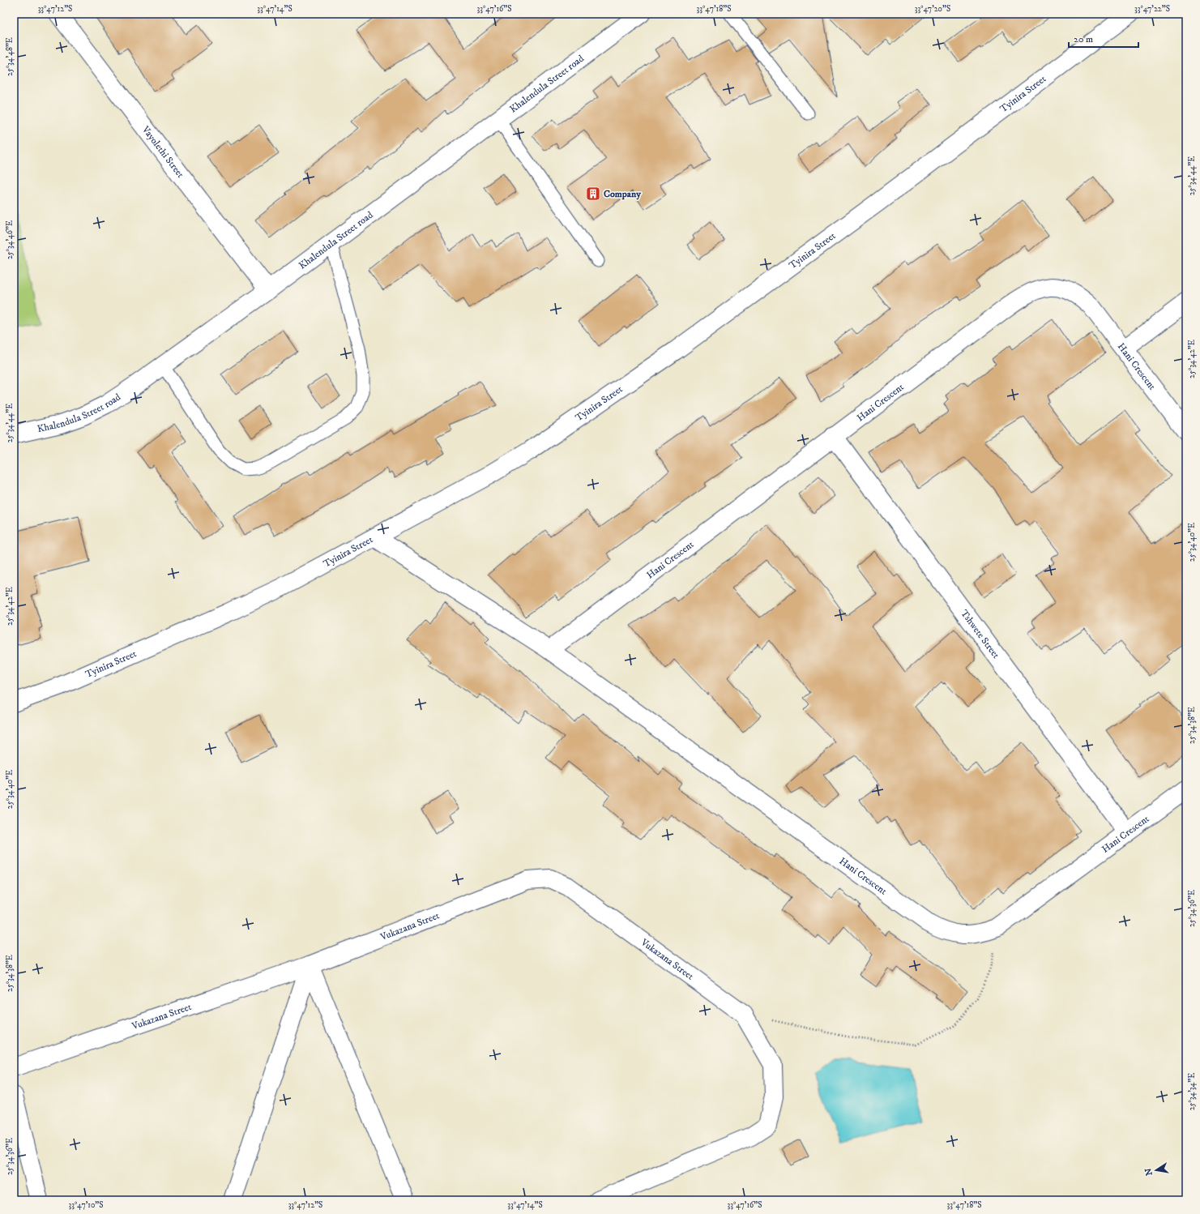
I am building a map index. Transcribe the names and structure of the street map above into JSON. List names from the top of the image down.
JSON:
{
  "streets": {
    "street": [
      "Khalendula Street road",
      "Tyinira Street",
      "Vayolethi Street",
      "Hani Crescent",
      "Tshwete Street",
      "Vukazana Street"
    ]
  },
  "crossings": [
    ["Khalendula Street road", "Vayolethi Street"],
    ["Tyinira Street", "Hani Crescent"],
    ["Hani Crescent", "Tshwete Street"]
  ],
  "places": {
    "building": ["Company"]
  },
  "scale_bar": "20 m",
  "north": "left",
  "coordinates": [
    "33°47'12\"S",
    "33°47'14\"S",
    "33°47'16\"S",
    "33°47'18\"S",
    "33°47'20\"S",
    "33°47'22\"S",
    "25°34'48\"E",
    "25°34'44\"E",
    "25°34'46\"E",
    "25°34'42\"E",
    "25°34'40\"E",
    "25°34'38\"E",
    "25°34'36\"E",
    "25°34'34\"E",
    "33°47'10\"S"
  ]
}
